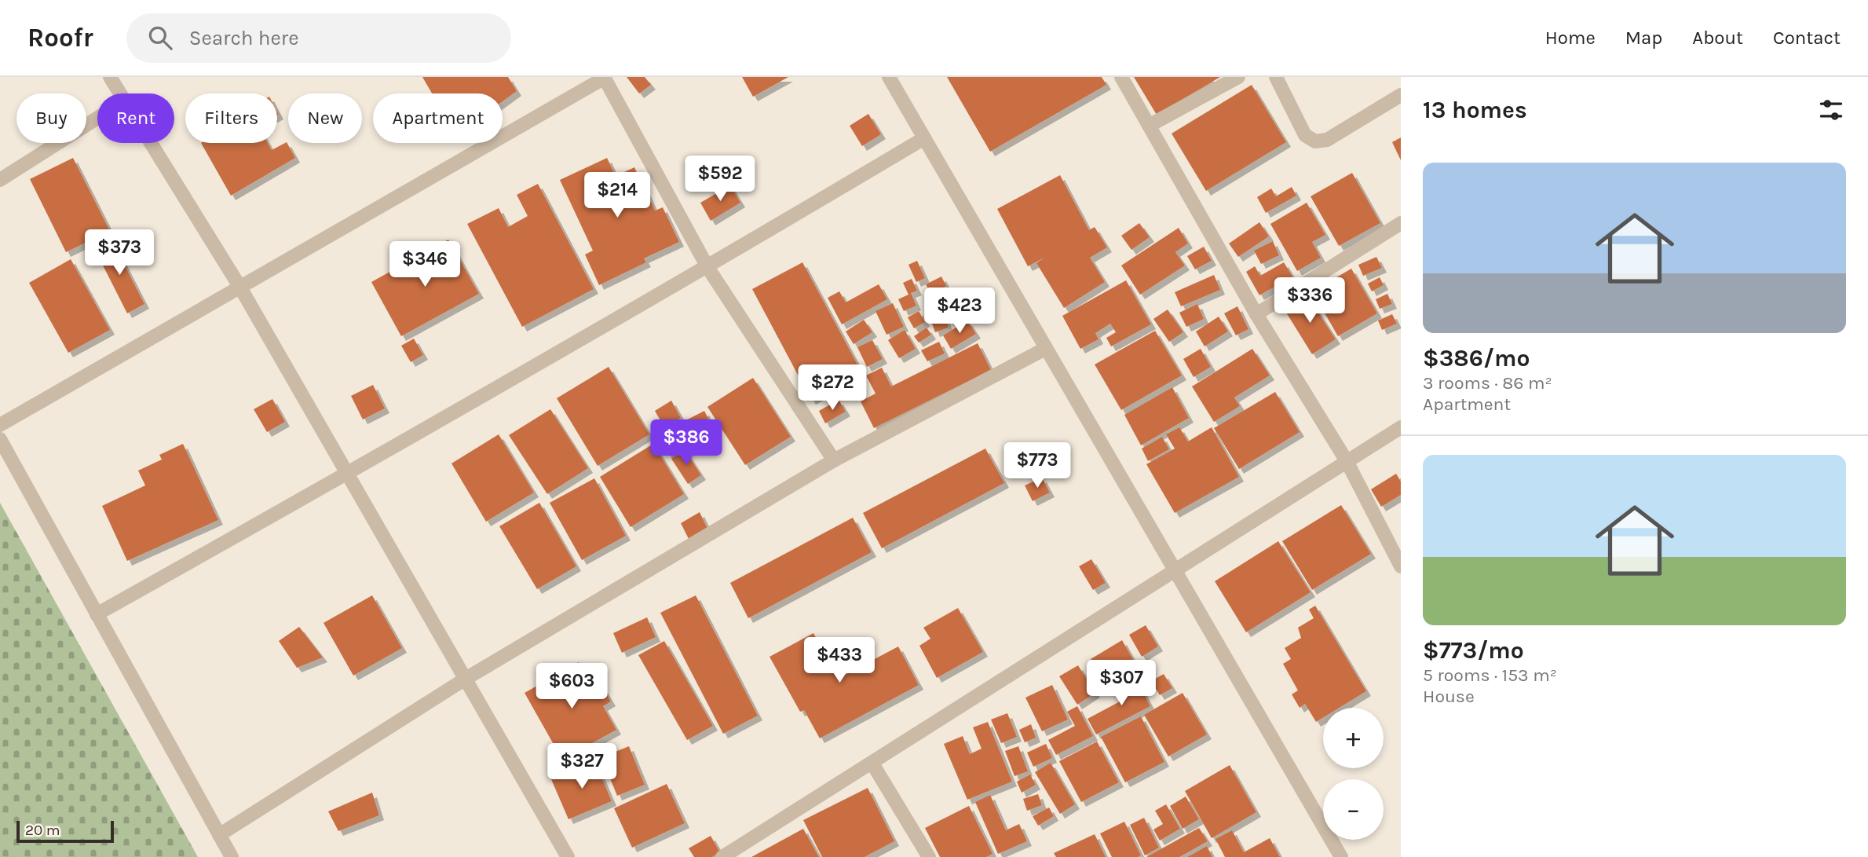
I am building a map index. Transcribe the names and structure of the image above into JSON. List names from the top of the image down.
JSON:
{
  "scale_bar": "20 m",
  "page": {
    "header": "Roofr",
    "search": "Search here",
    "nav": [
      "Home",
      "Map",
      "About",
      "Contact"
    ],
    "heading": "13 homes",
    "chip": [
      "Buy",
      "Rent",
      "Filters",
      "New",
      "Apartment"
    ],
    "list": [
      {
        "name": "$386/mo",
        "note": "3 rooms · 86 m² · Apartment"
      },
      {
        "name": "$773/mo",
        "note": "5 rooms · 153 m² · House"
      }
    ],
    "price": [
      "$592",
      "$214",
      "$373",
      "$346",
      "$336",
      "$423",
      "$272",
      "$386",
      "$773",
      "$433",
      "$307",
      "$603",
      "$327"
    ],
    "map_buttons": ["+", "−"],
    "scale": "20 m"
  }
}
